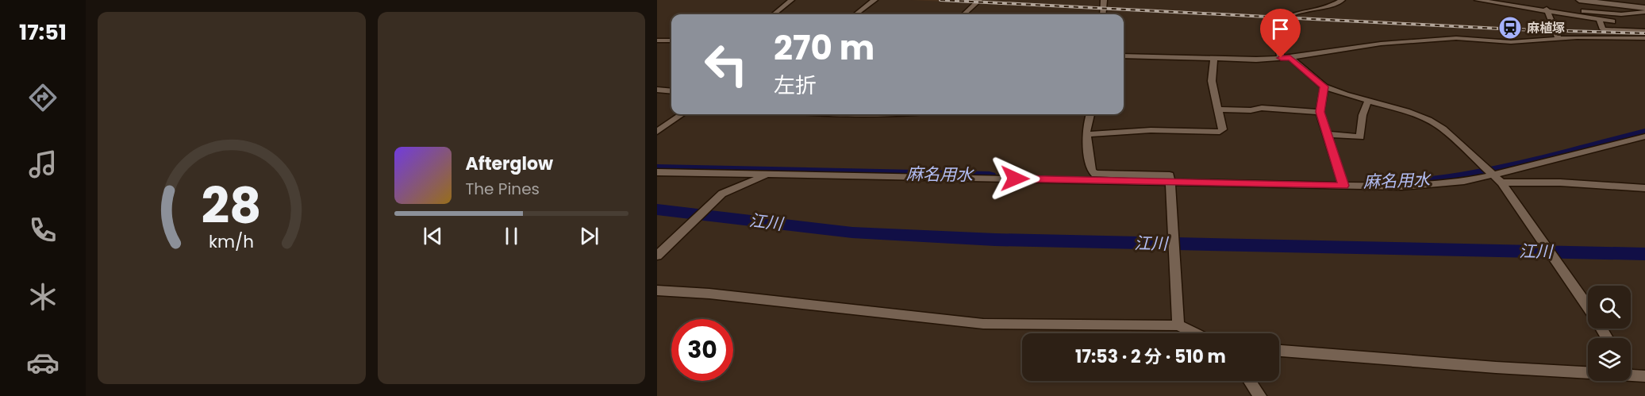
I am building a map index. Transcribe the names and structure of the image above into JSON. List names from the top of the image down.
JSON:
{
  "water": ["麻名用水", "江川"],
  "places": {
    "station": ["麻植塚"]
  },
  "page": {
    "tabs": "17:51",
    "turn": ["270 m", "左折"],
    "song": ["Afterglow", "The Pines"],
    "limit": "30",
    "trip": "17:53 · 2 分 · 510 m",
    "gauge": ["28", "km/h"]
  }
}
